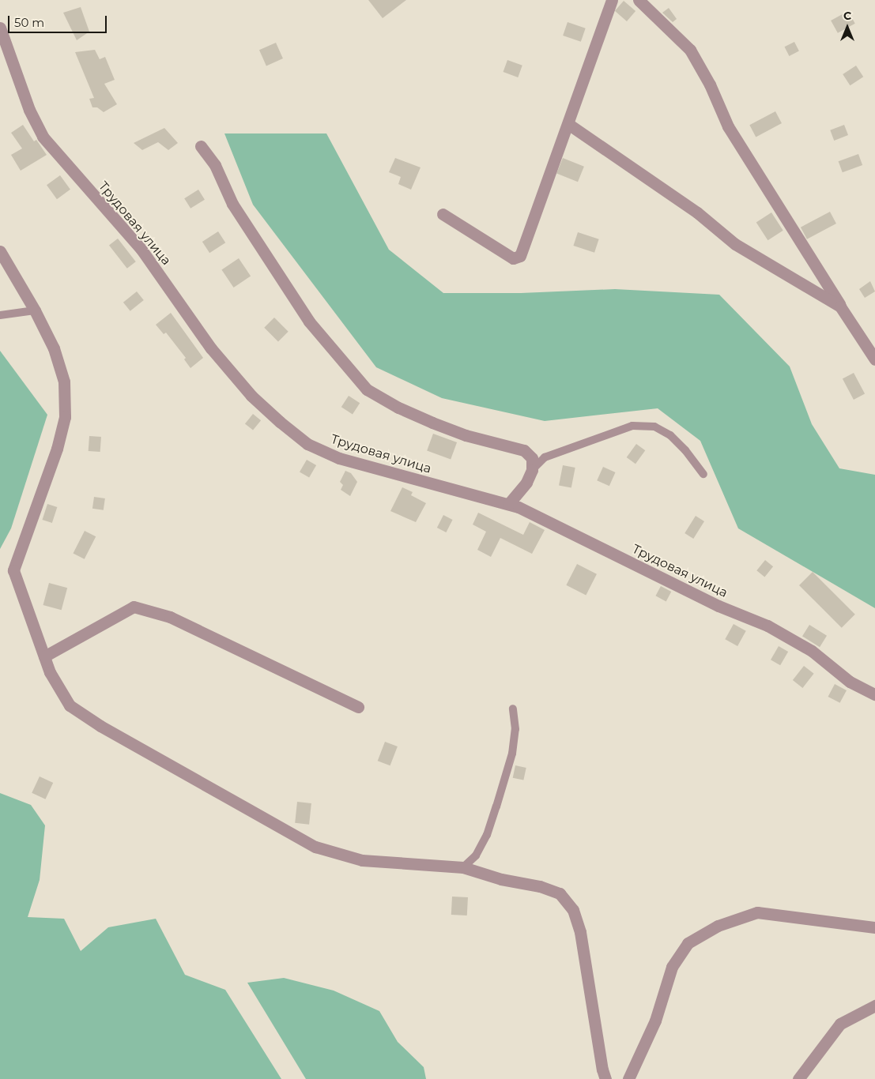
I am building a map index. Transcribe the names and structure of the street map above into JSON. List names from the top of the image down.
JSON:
{
  "streets": {
    "street": ["Трудовая улица"]
  },
  "scale_bar": "50 m",
  "north": "top"
}
